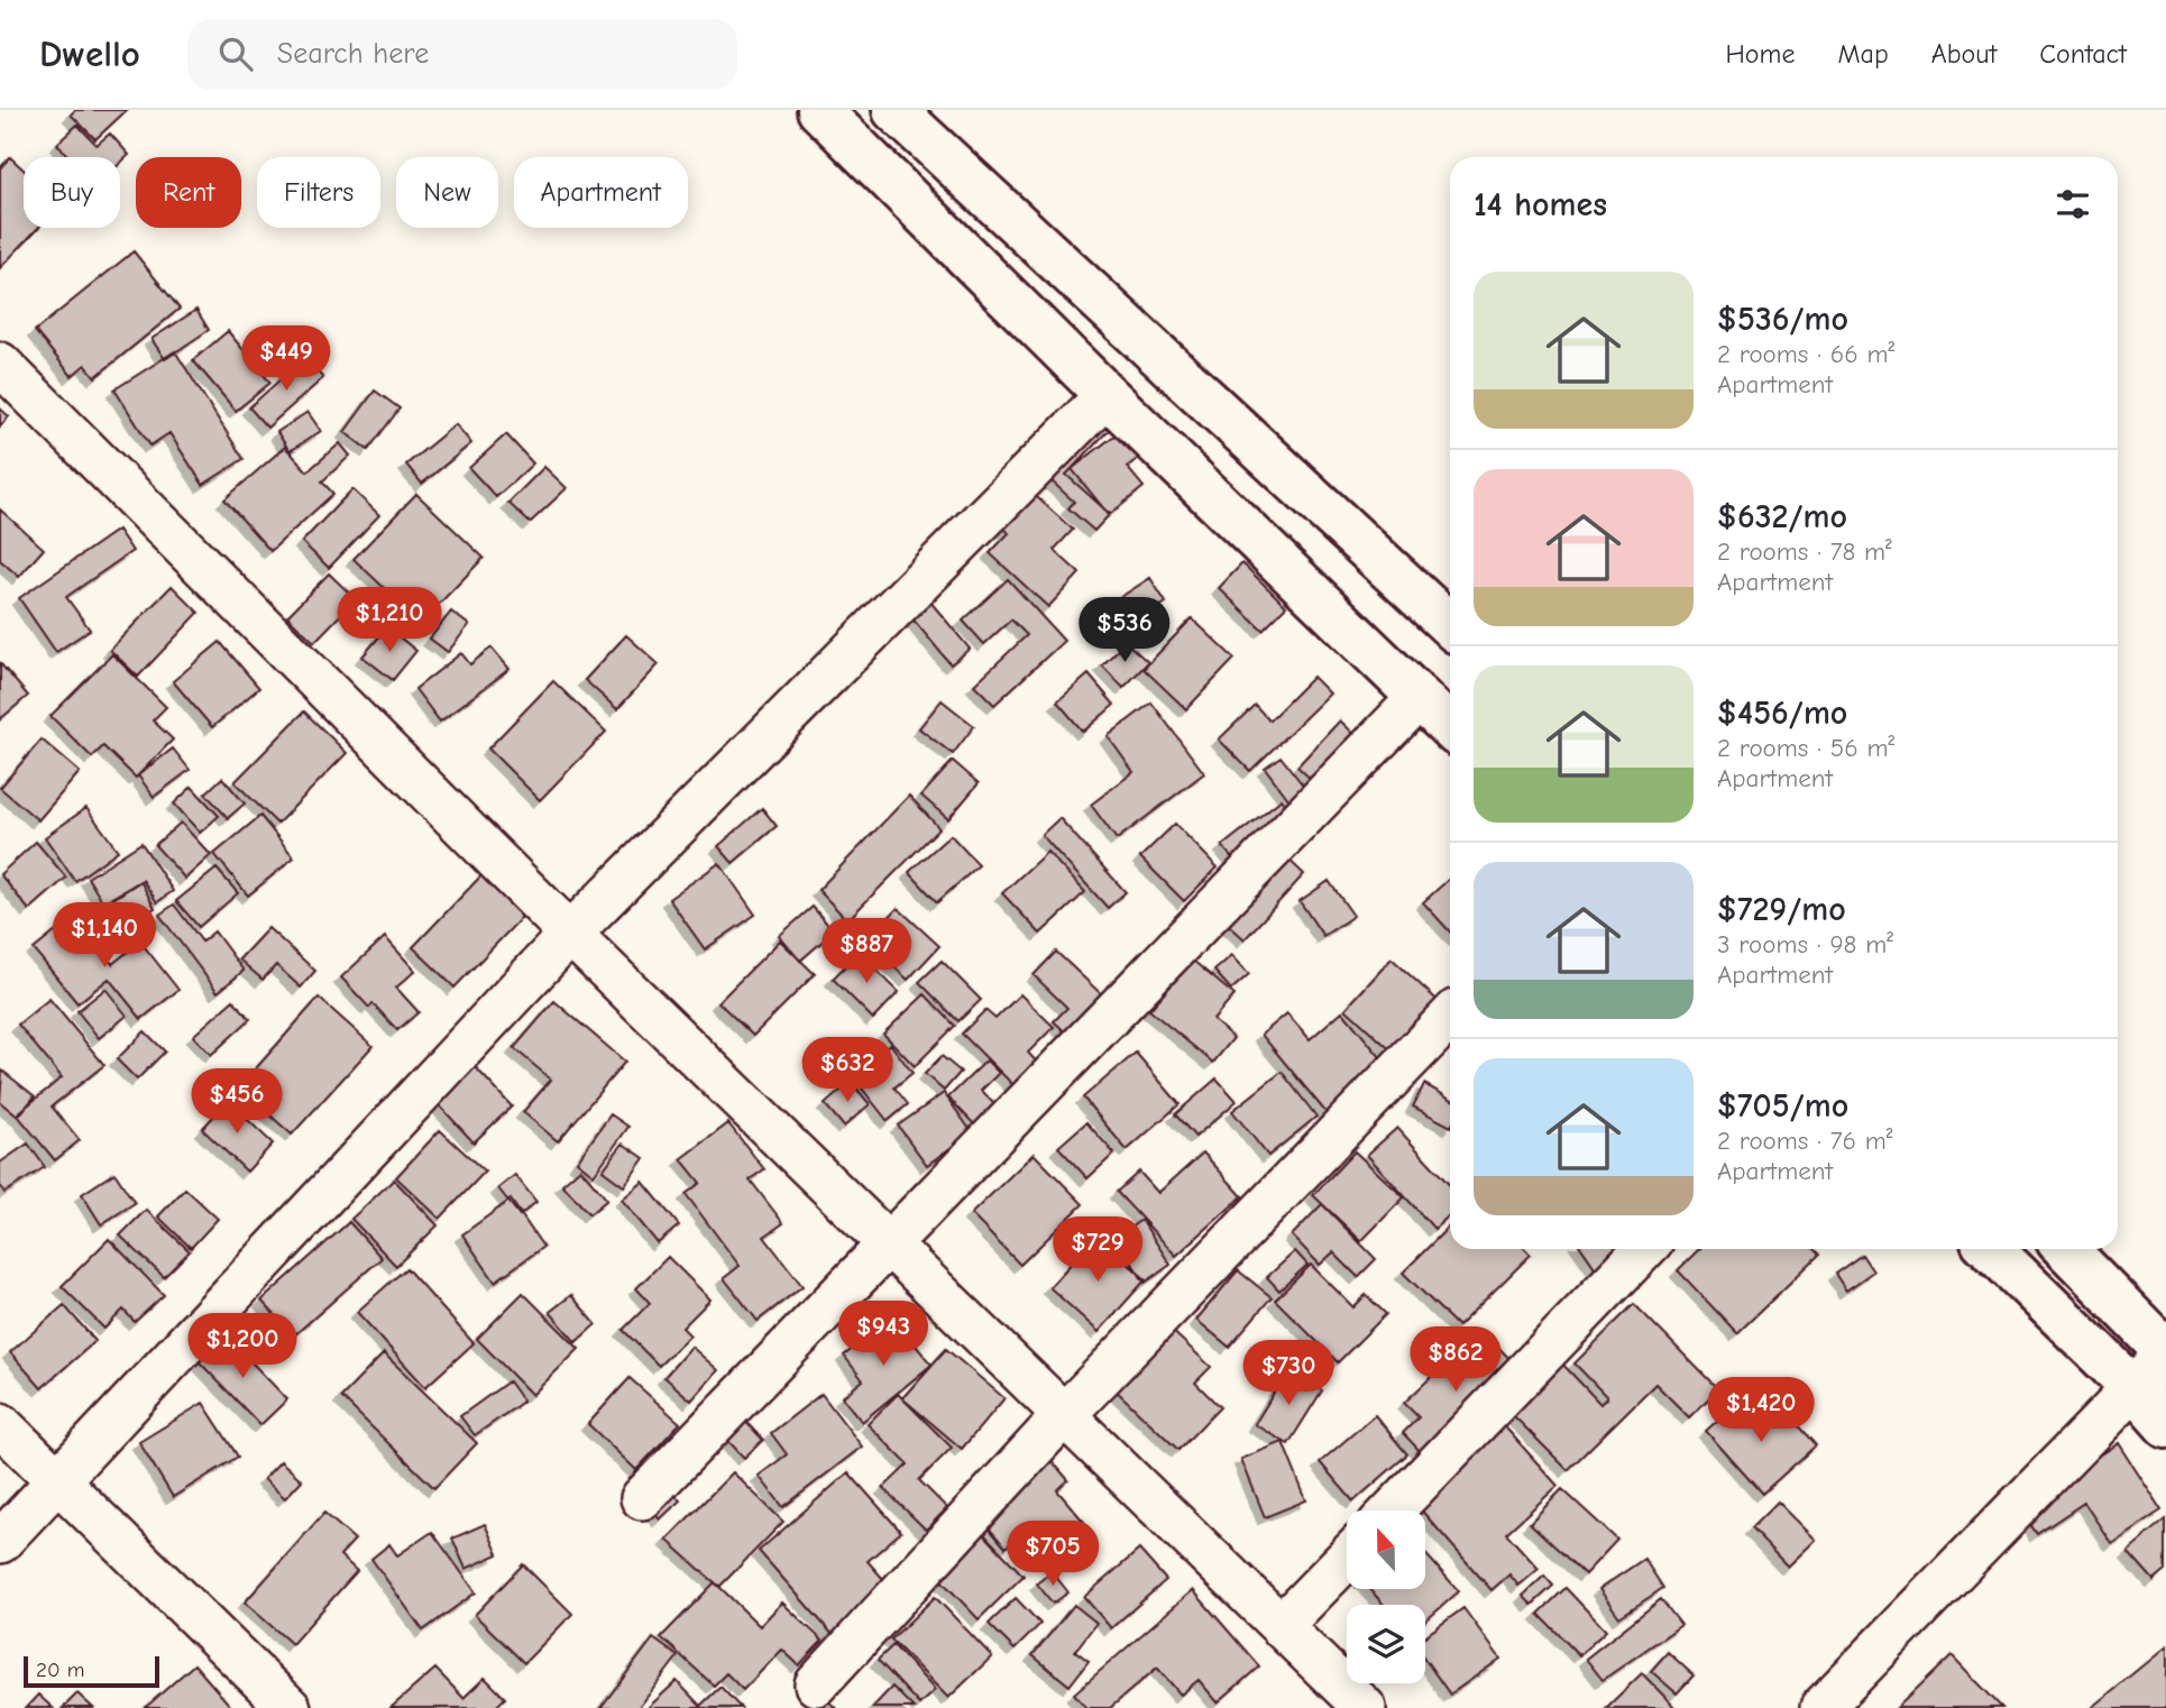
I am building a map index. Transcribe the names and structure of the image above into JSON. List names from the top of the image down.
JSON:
{
  "scale_bar": "20 m",
  "north": "top",
  "page": {
    "header": "Dwello",
    "search": "Search here",
    "nav": [
      "Home",
      "Map",
      "About",
      "Contact"
    ],
    "chip": [
      "Buy",
      "Rent",
      "Filters",
      "New",
      "Apartment"
    ],
    "heading": "14 homes",
    "list": [
      {
        "name": "$536/mo",
        "note": "2 rooms · 66 m² · Apartment"
      },
      {
        "name": "$632/mo",
        "note": "2 rooms · 78 m² · Apartment"
      },
      {
        "name": "$456/mo",
        "note": "2 rooms · 56 m² · Apartment"
      },
      {
        "name": "$729/mo",
        "note": "3 rooms · 98 m² · Apartment"
      },
      {
        "name": "$705/mo",
        "note": "2 rooms · 76 m² · Apartment"
      }
    ],
    "price": [
      "$449",
      "$1,210",
      "$536",
      "$1,140",
      "$887",
      "$632",
      "$456",
      "$729",
      "$943",
      "$1,200",
      "$862",
      "$730",
      "$1,420",
      "$705"
    ],
    "scale": "20 m"
  }
}
